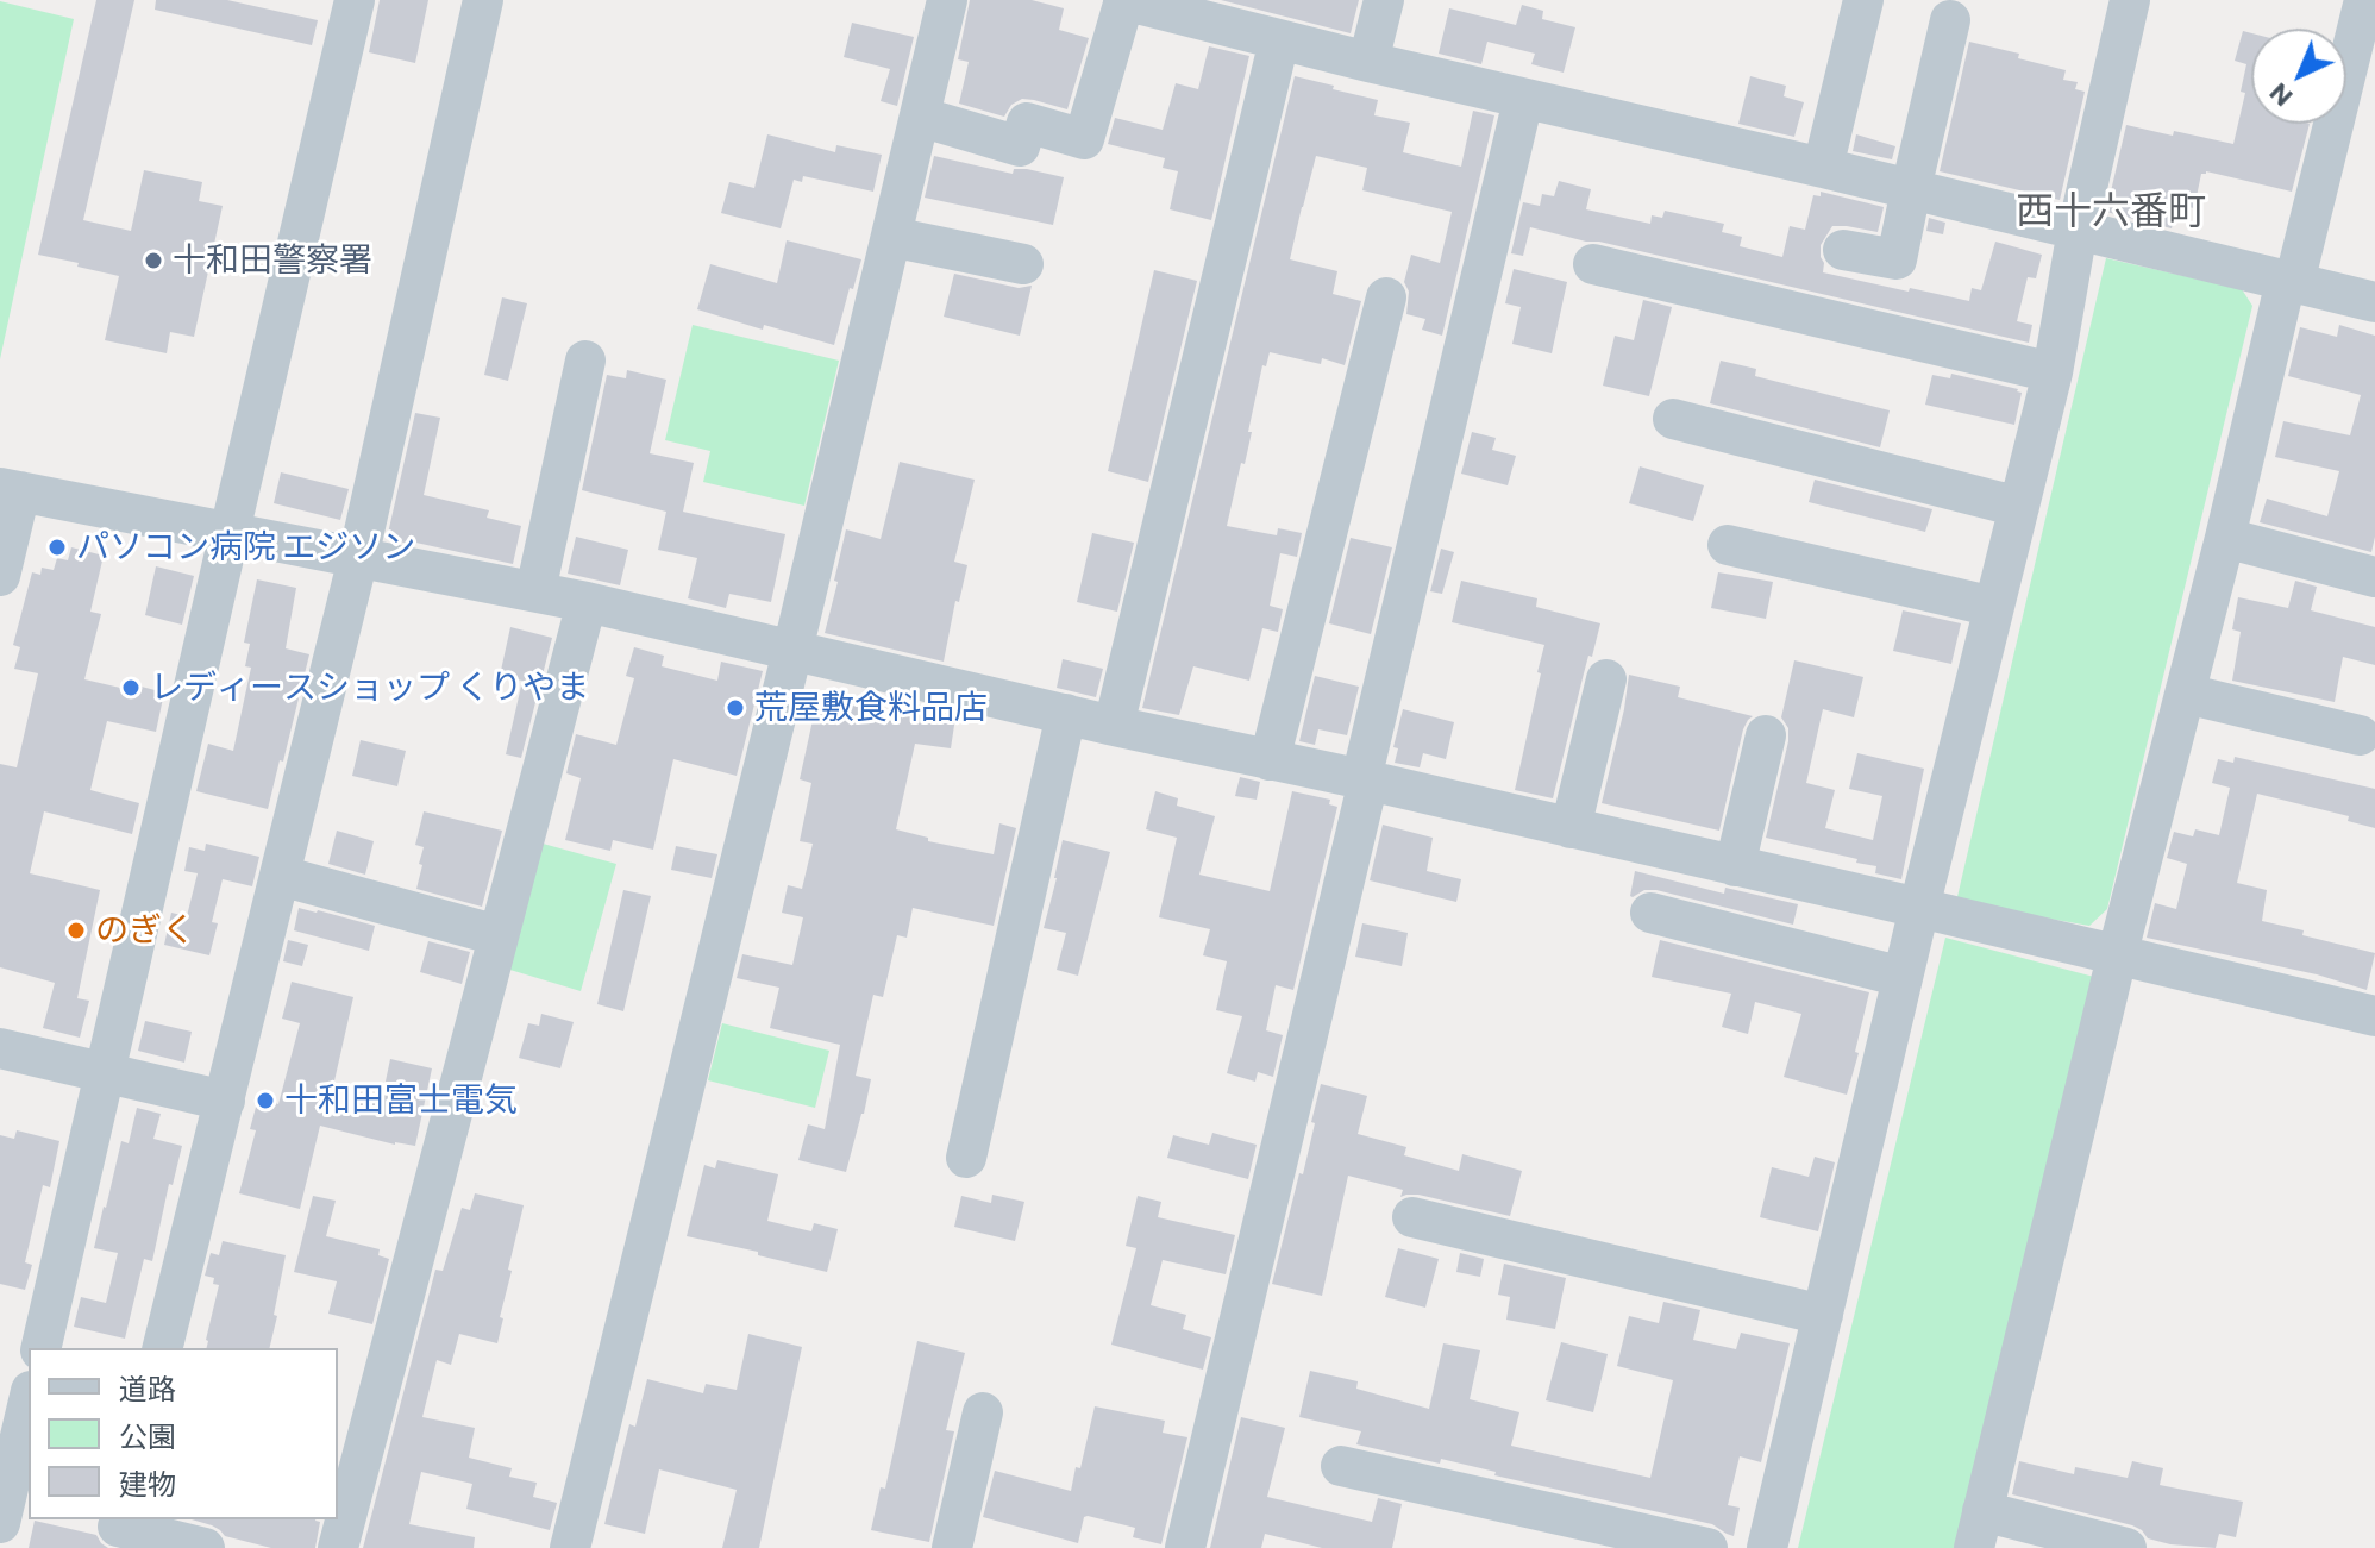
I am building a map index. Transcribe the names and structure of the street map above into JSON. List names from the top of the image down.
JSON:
{
  "districts": ["西十六番町"],
  "places": [
    "十和田警察署",
    "パソコン病院 エジソン",
    "レディースショップ くりやま",
    "荒屋敷食料品店",
    "のぎく",
    "十和田富士電気"
  ],
  "legend": ["道路", "公園", "建物"],
  "north": "bottom left"
}
